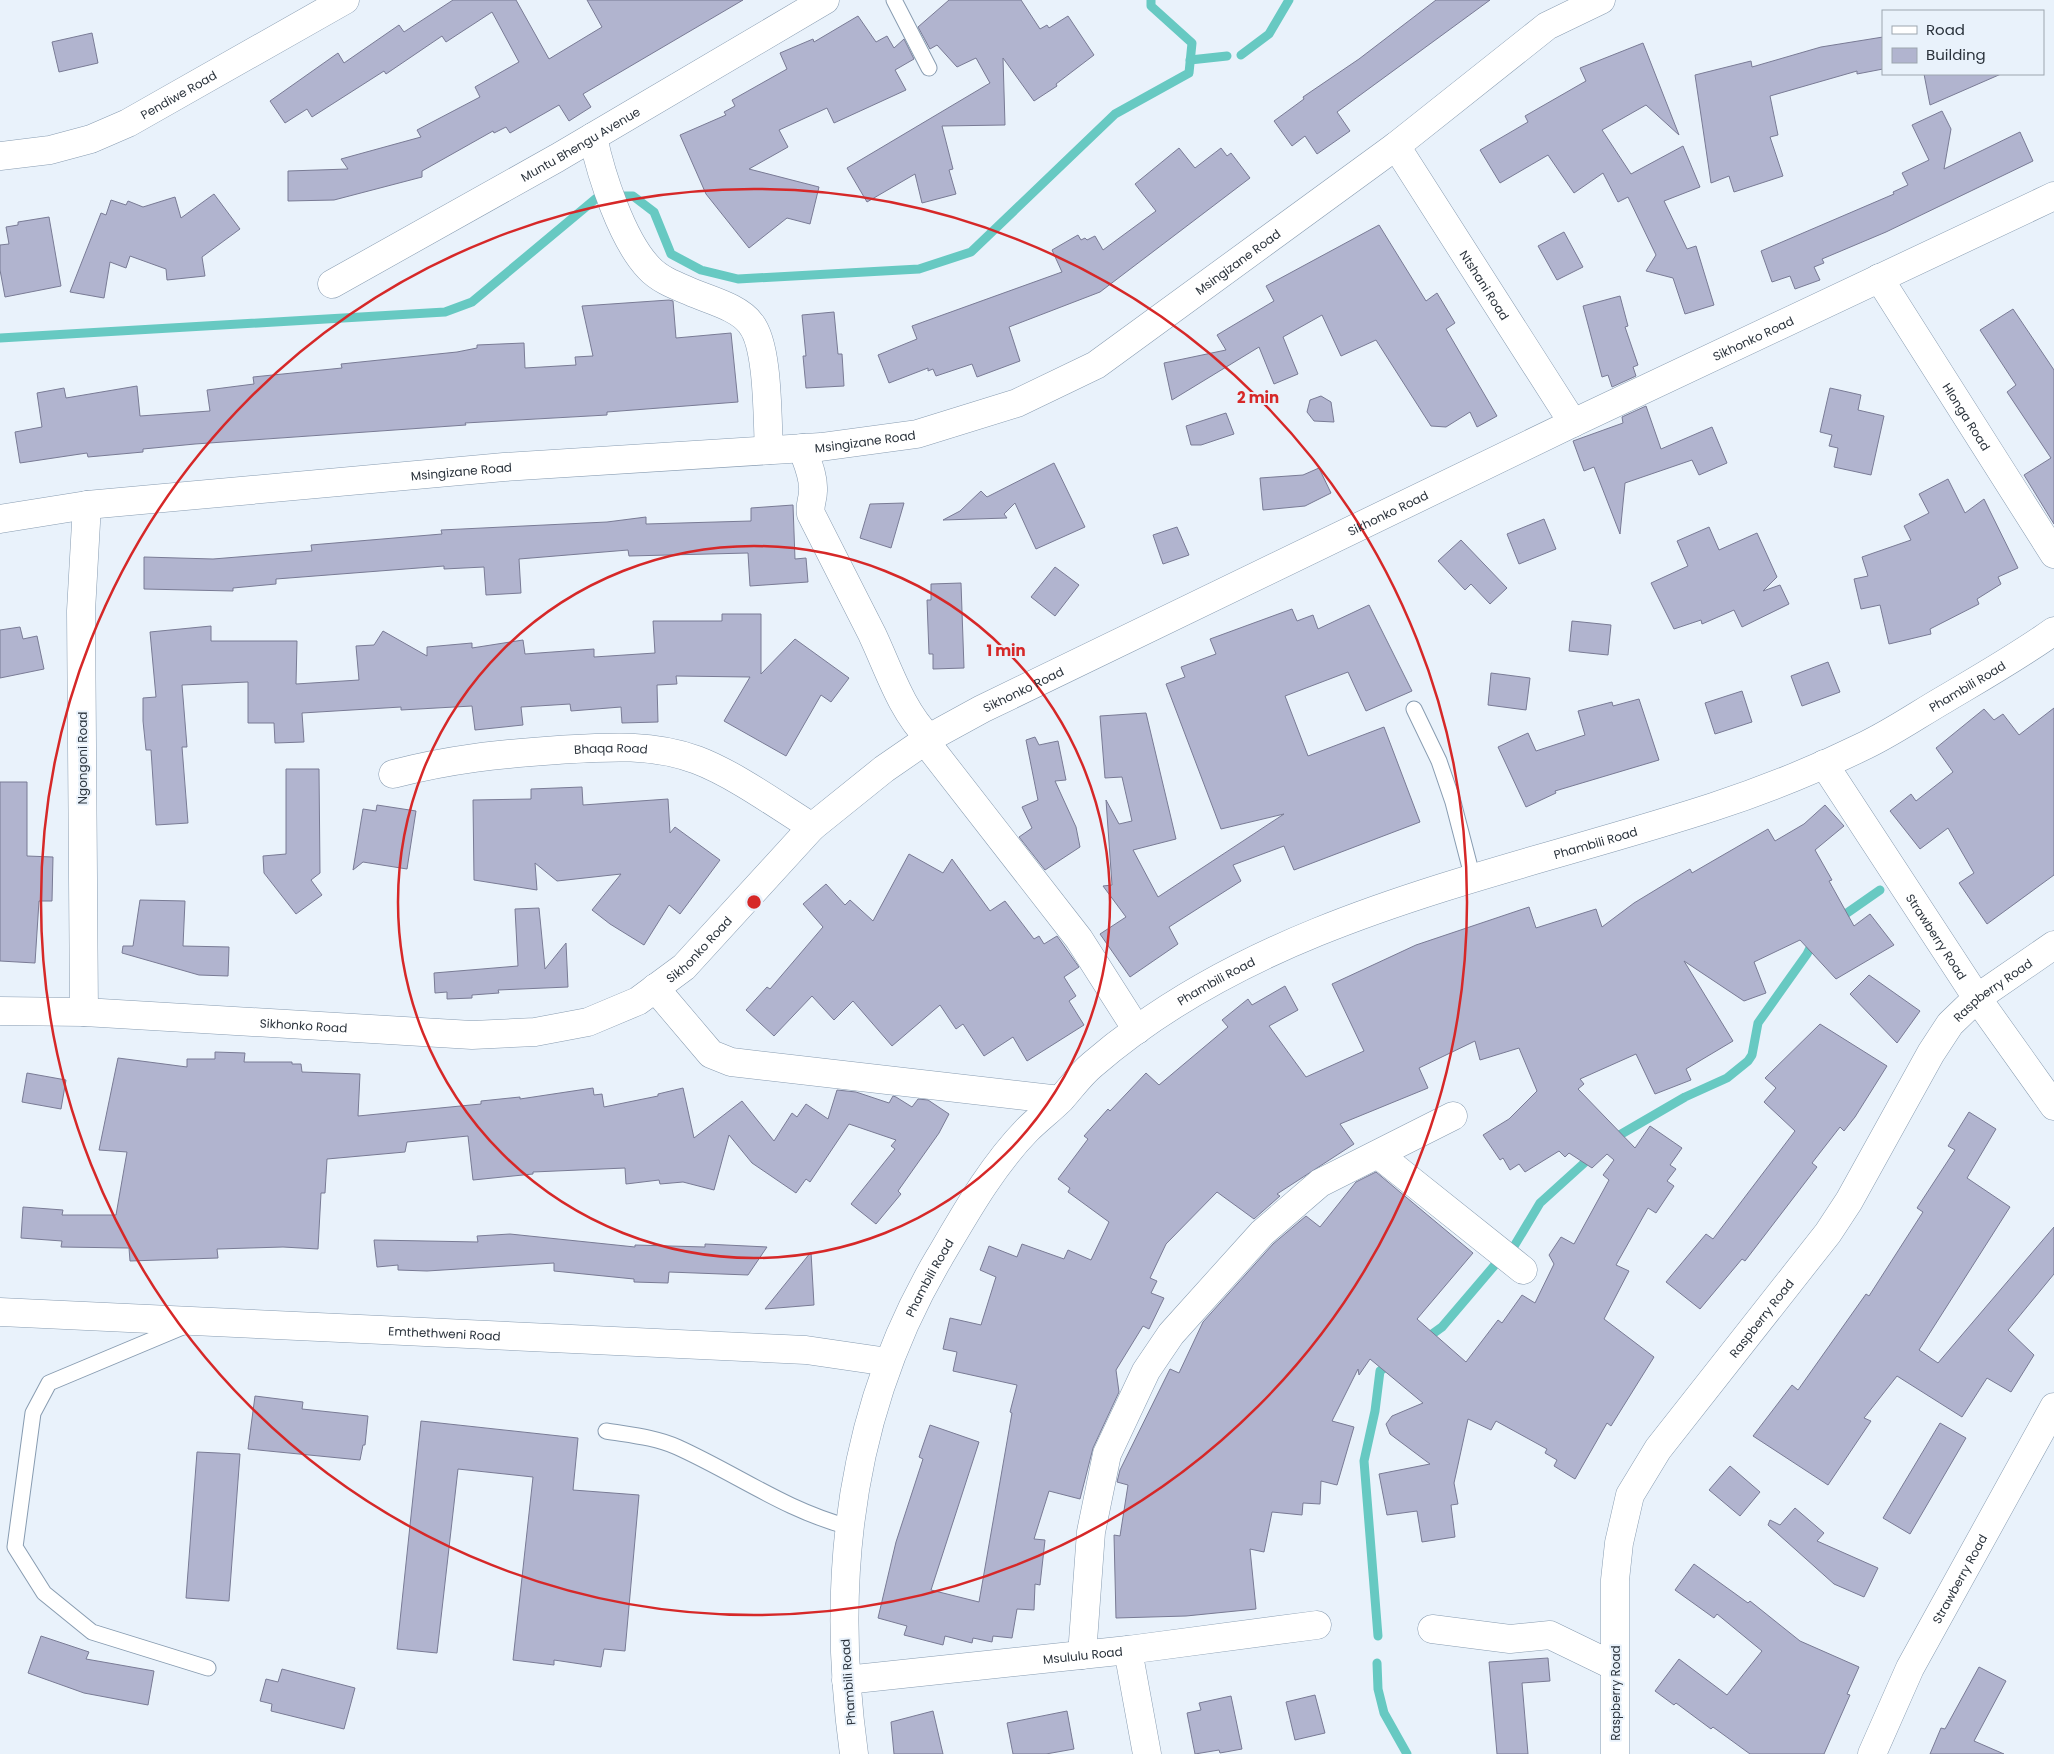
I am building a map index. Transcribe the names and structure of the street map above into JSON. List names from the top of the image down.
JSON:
{
  "streets": {
    "street": [
      "Pendiwe Road",
      "Muntu Bhengu Avenue",
      "Msingizane Road",
      "Ntshani Road",
      "Sikhonko Road",
      "Hlonga Road",
      "Phambili Road",
      "Bhaqa Road",
      "Ngongoni Road",
      "Strawberry Road",
      "Raspberry Road",
      "Emthethweni Road",
      "Msululu Road"
    ]
  },
  "crossings": [
    ["Msingizane Road", "Ntshani Road"],
    ["Msingizane Road", "Ngongoni Road"],
    ["Ntshani Road", "Sikhonko Road"],
    ["Sikhonko Road", "Hlonga Road"],
    ["Sikhonko Road", "Bhaqa Road"],
    ["Sikhonko Road", "Ngongoni Road"],
    ["Phambili Road", "Strawberry Road"],
    ["Phambili Road", "Emthethweni Road"],
    ["Phambili Road", "Msululu Road"],
    ["Strawberry Road", "Raspberry Road"]
  ],
  "legend": ["Road", "Building"],
  "rings": ["2 min", "1 min"]
}
